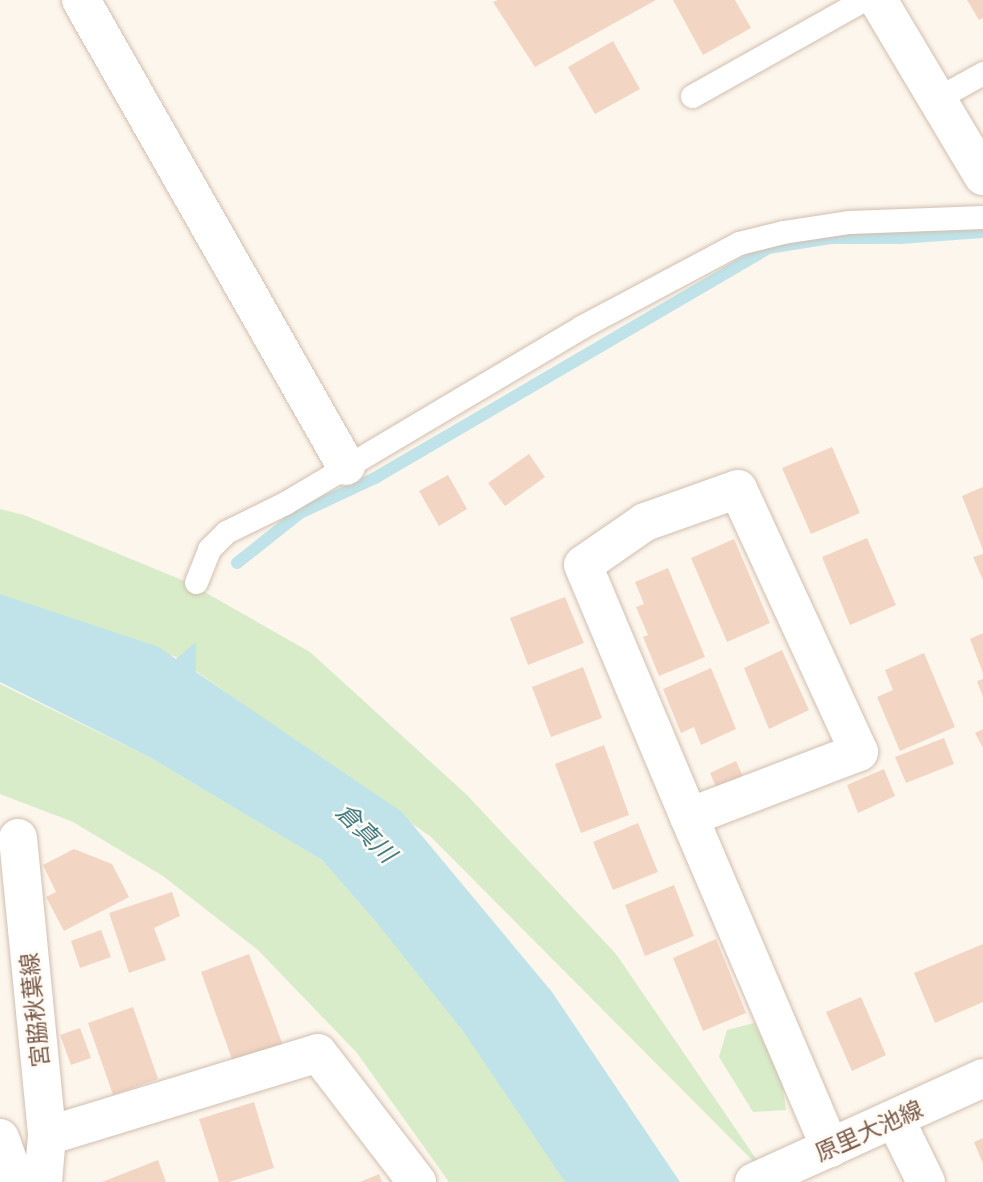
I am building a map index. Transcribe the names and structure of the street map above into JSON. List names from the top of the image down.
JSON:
{
  "streets": {
    "street": ["宮脇秋葉線", "原里大池線"]
  },
  "water": ["倉真川"]
}
